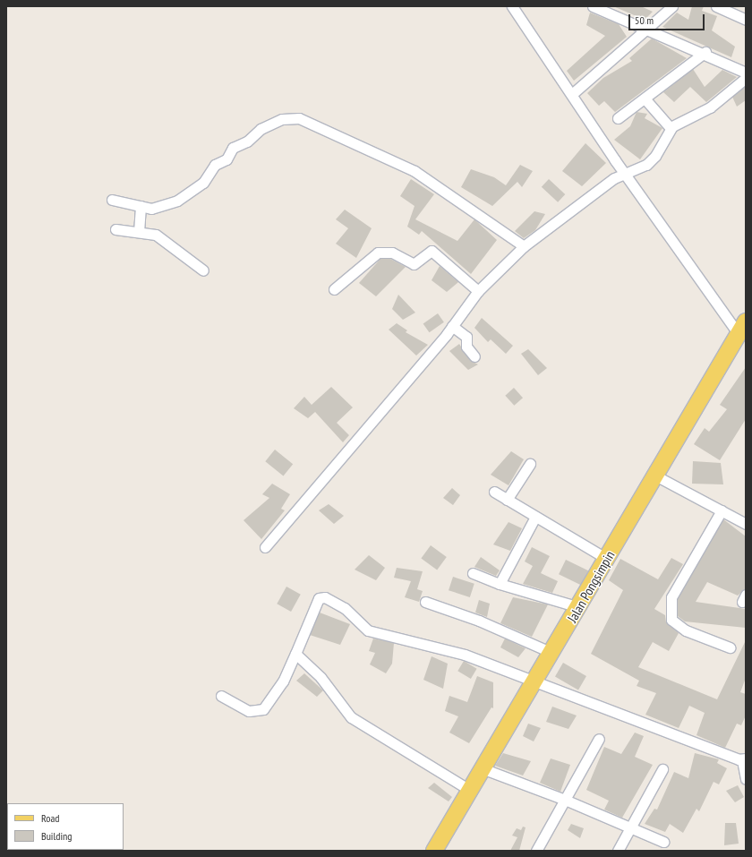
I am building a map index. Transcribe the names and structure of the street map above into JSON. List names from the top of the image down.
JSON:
{
  "streets": {
    "main road": ["Jalan Pongsimpin"]
  },
  "legend": ["Road", "Building"],
  "scale_bar": "50 m"
}
